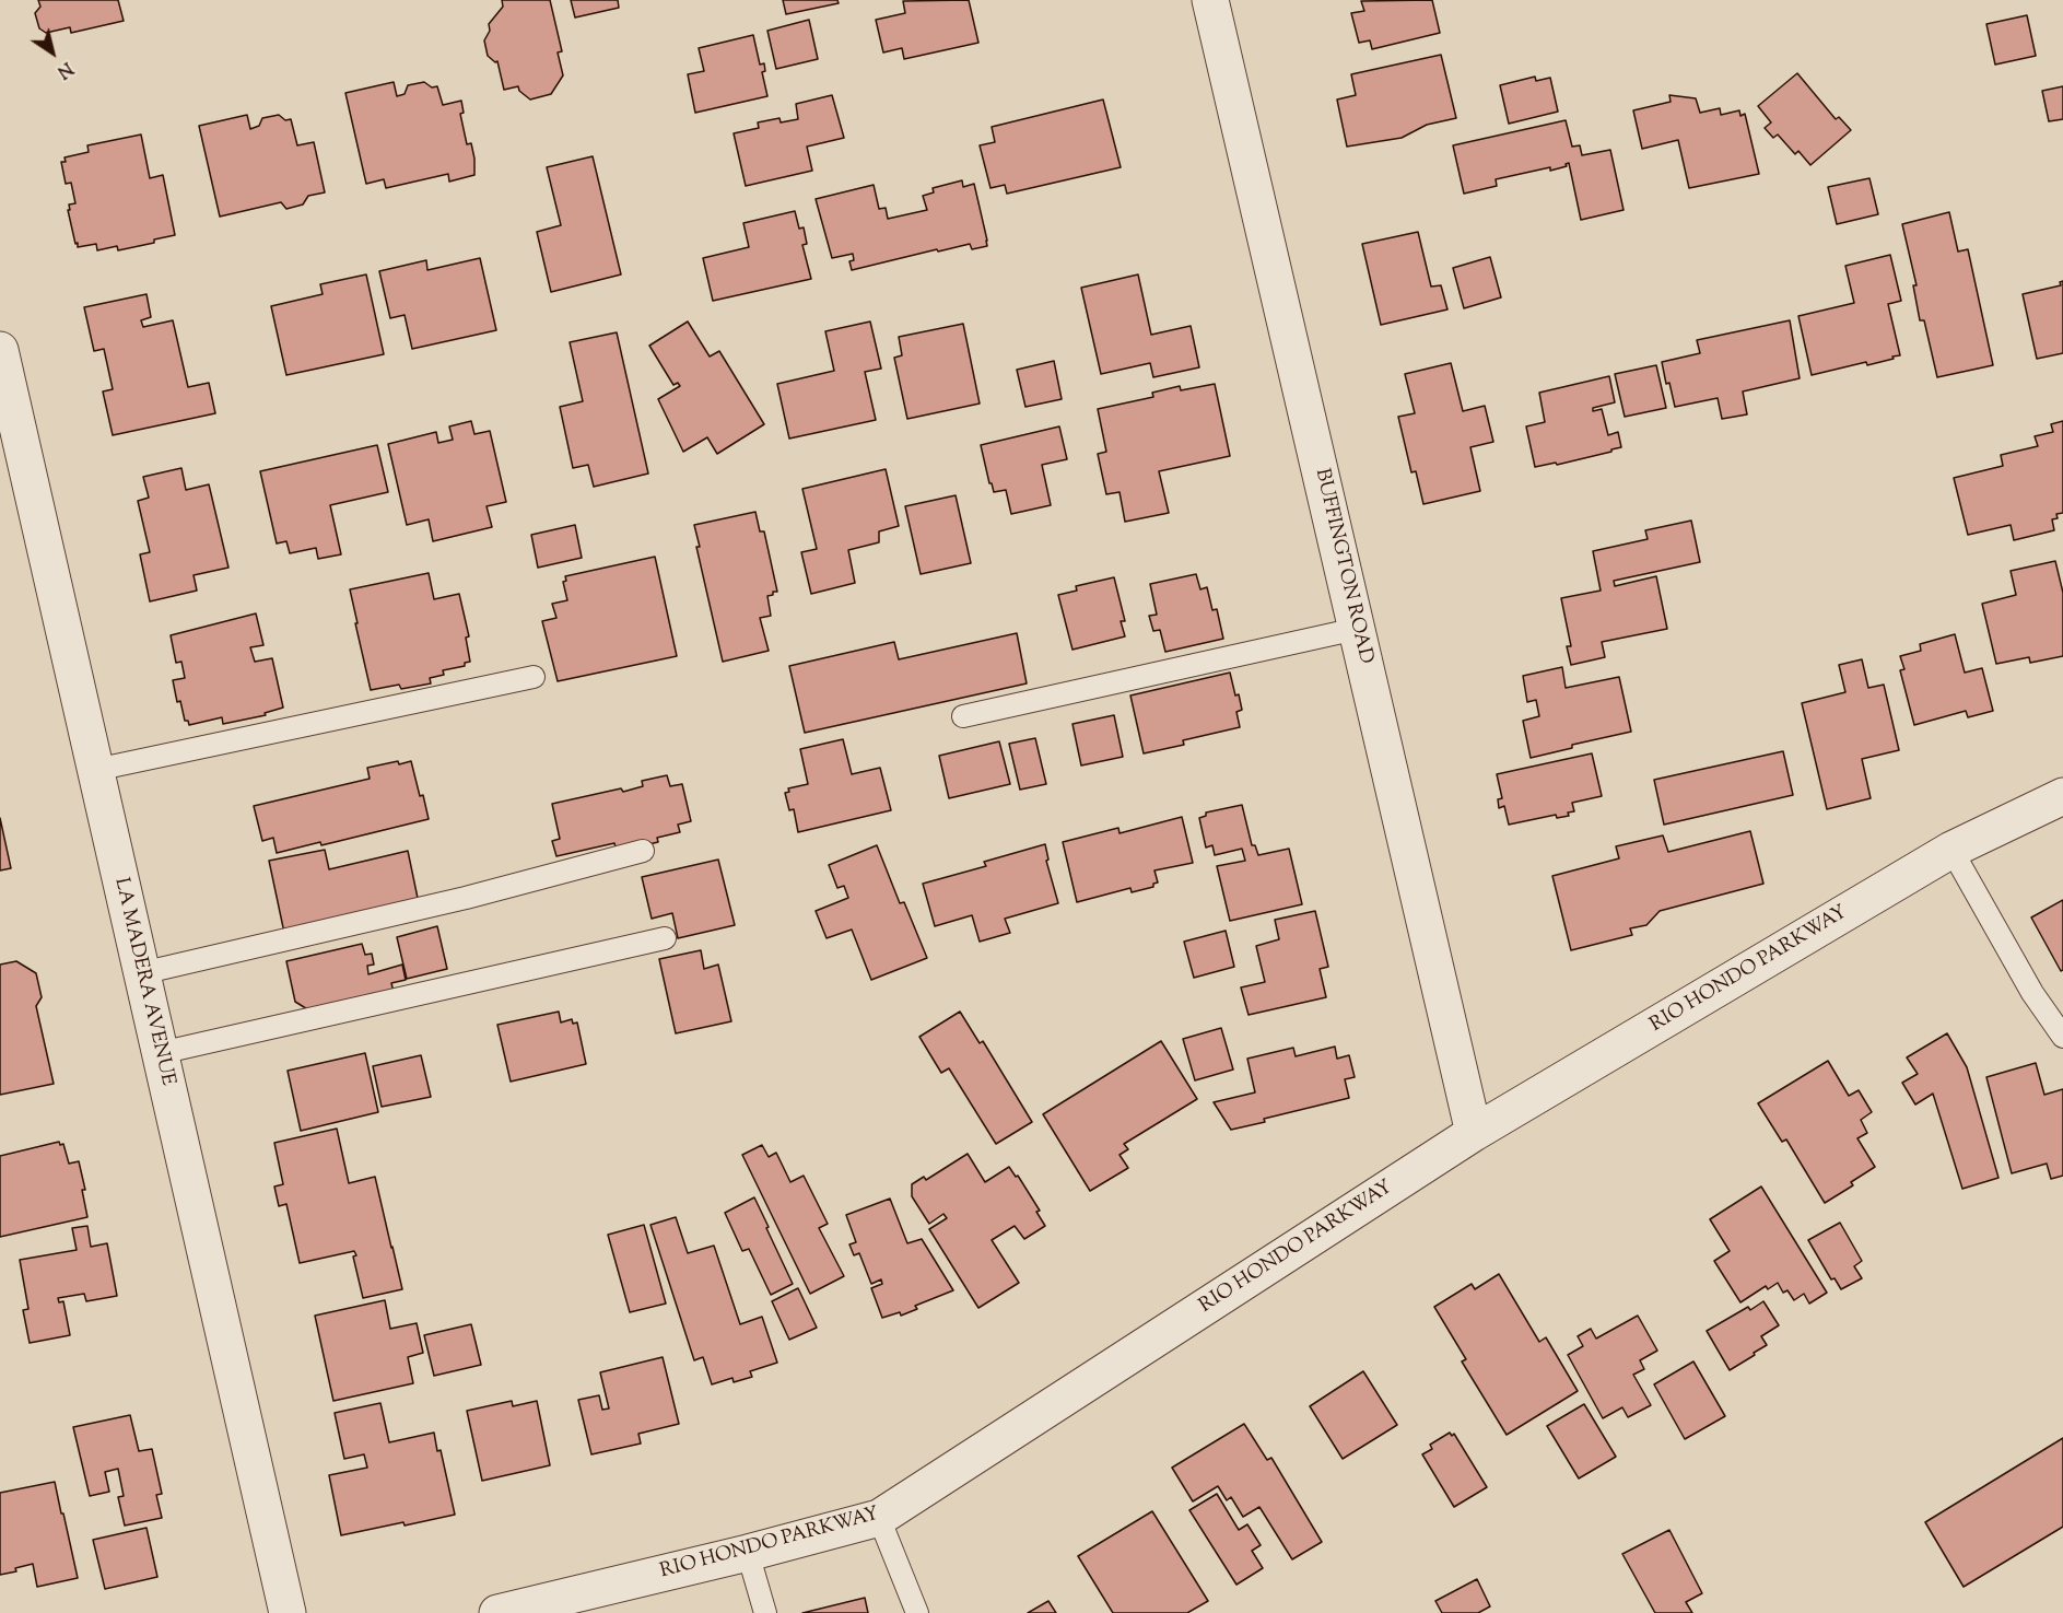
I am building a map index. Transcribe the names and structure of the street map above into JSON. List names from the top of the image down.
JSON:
{
  "streets": {
    "street": ["BUFFINGTON ROAD", "RIO HONDO PARKWAY", "LA MADERA AVENUE"]
  },
  "crossings": [
    ["BUFFINGTON ROAD", "RIO HONDO PARKWAY"]
  ],
  "north": "bottom right"
}
